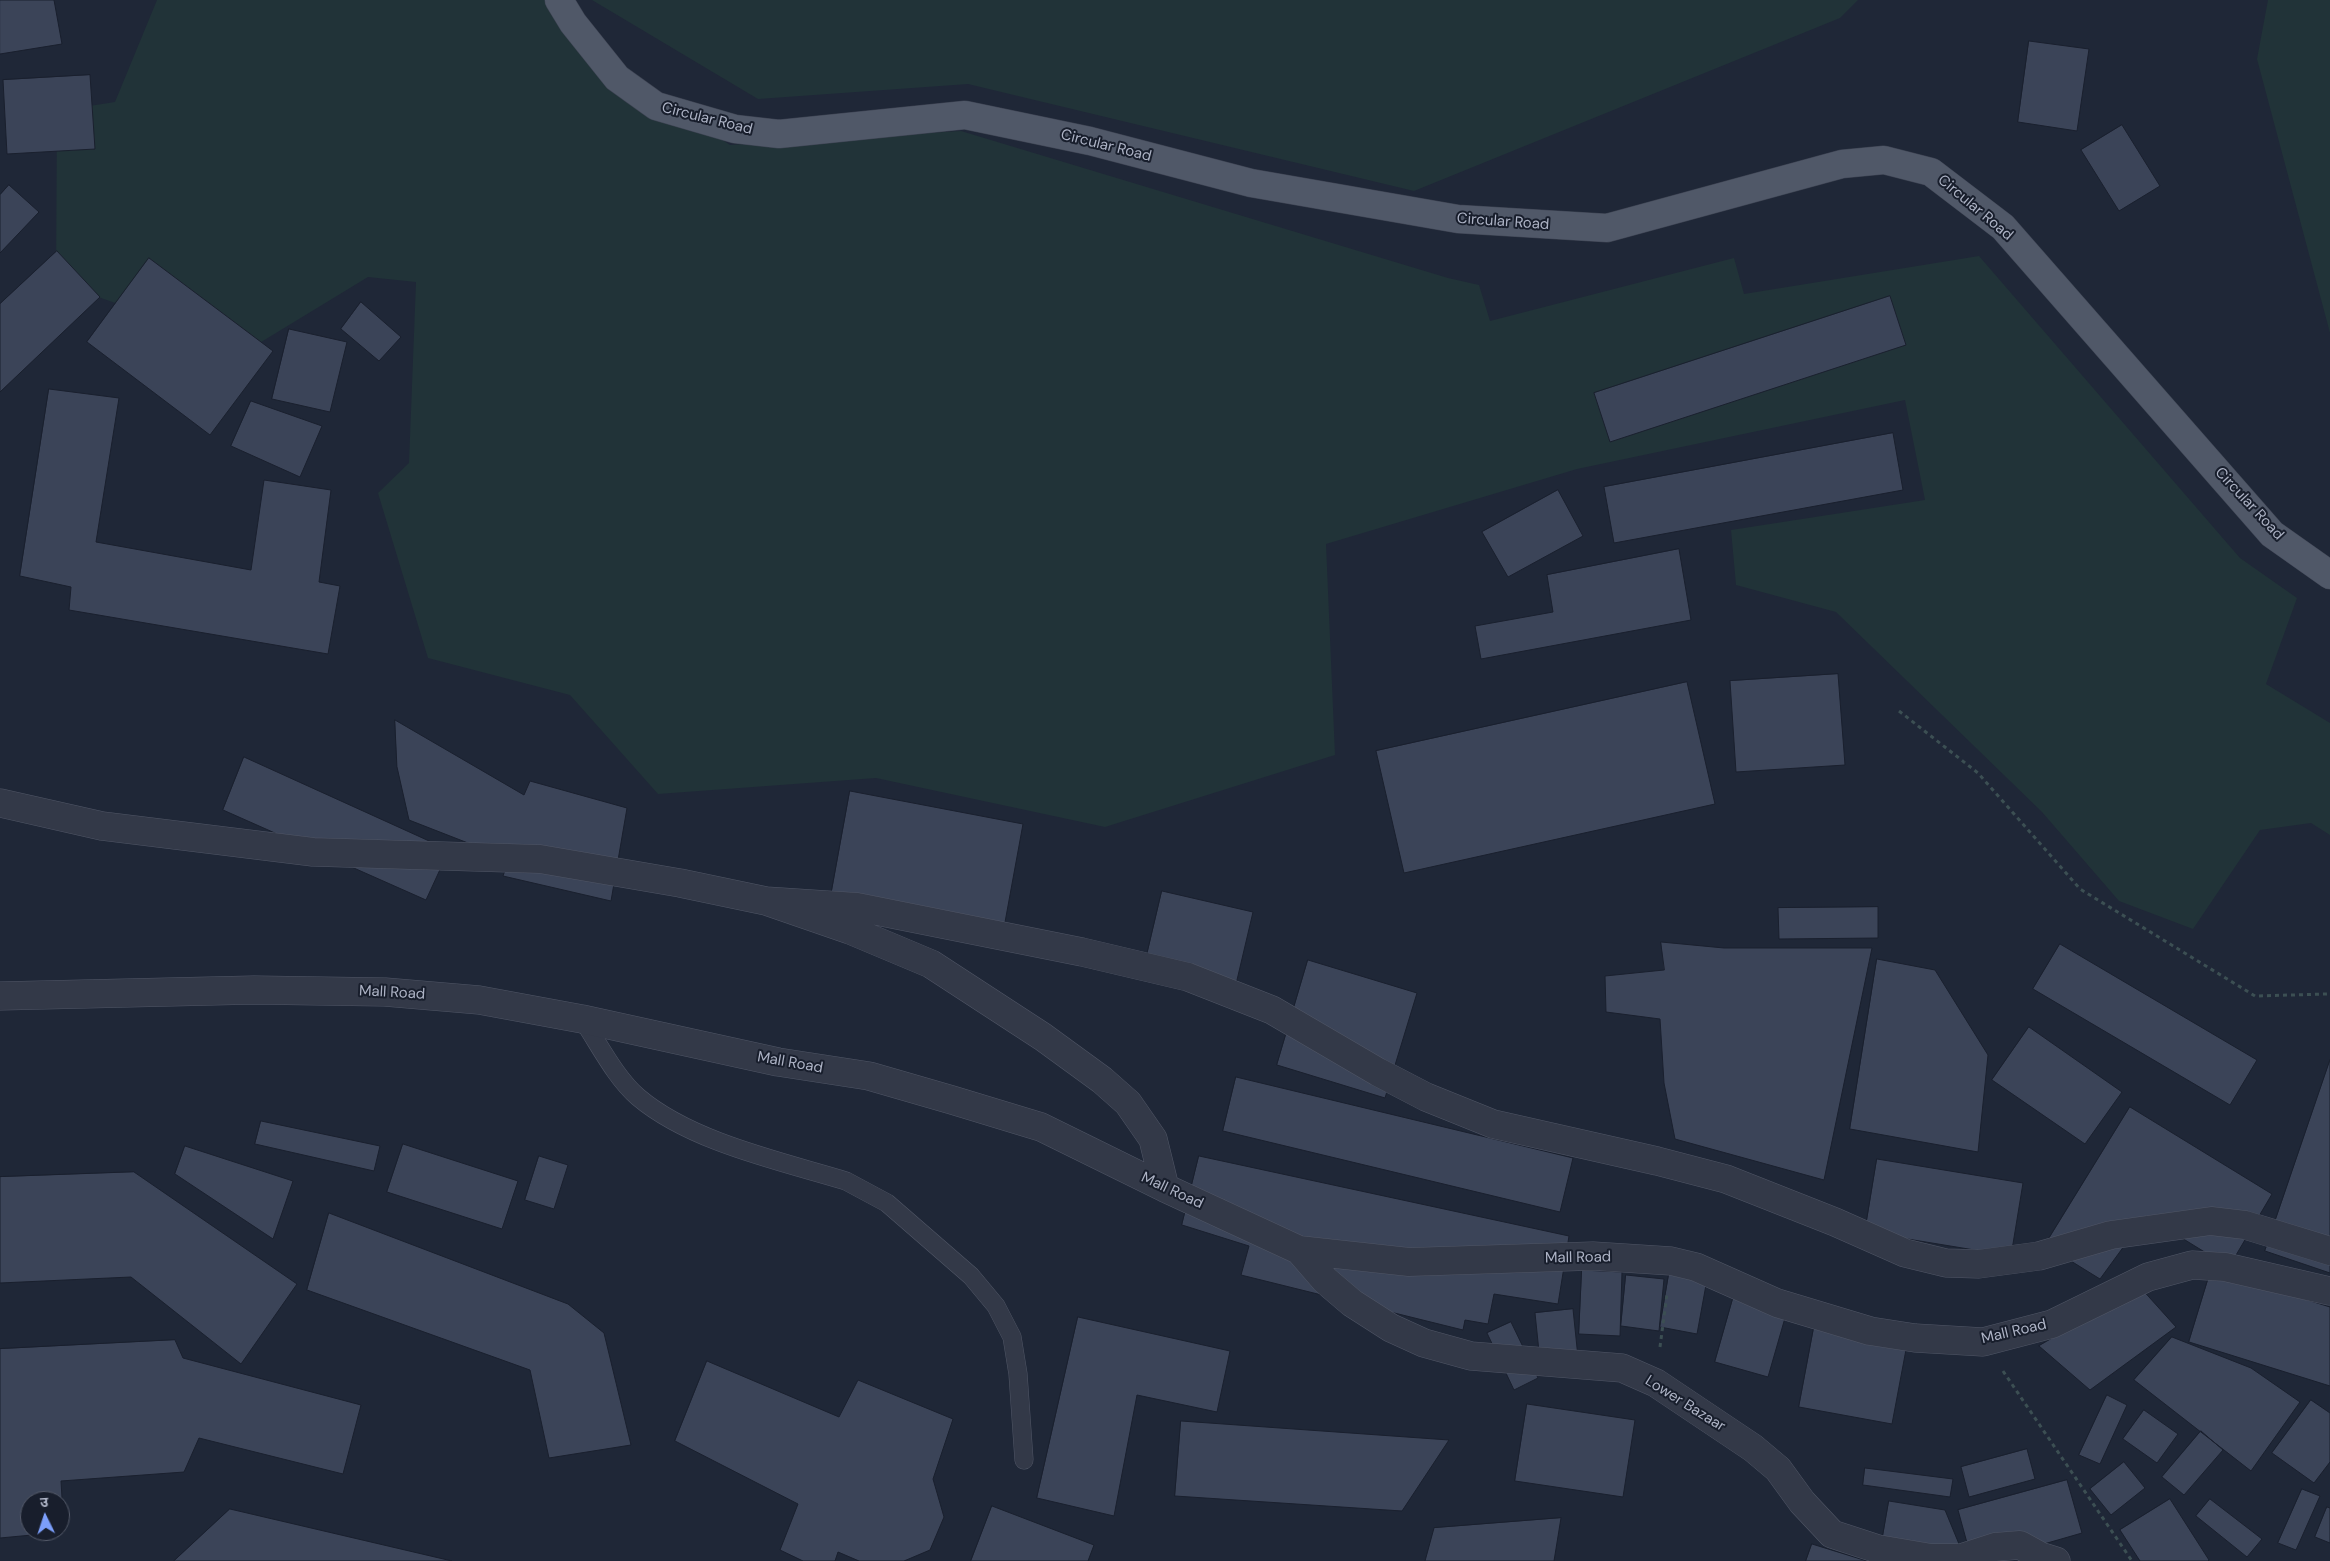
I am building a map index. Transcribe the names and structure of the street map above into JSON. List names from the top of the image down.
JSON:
{
  "streets": {
    "main road": ["Circular Road"],
    "street": ["Mall Road", "Lower Bazaar"]
  },
  "crossings": [
    ["Mall Road", "Lower Bazaar"]
  ],
  "north": "top"
}
